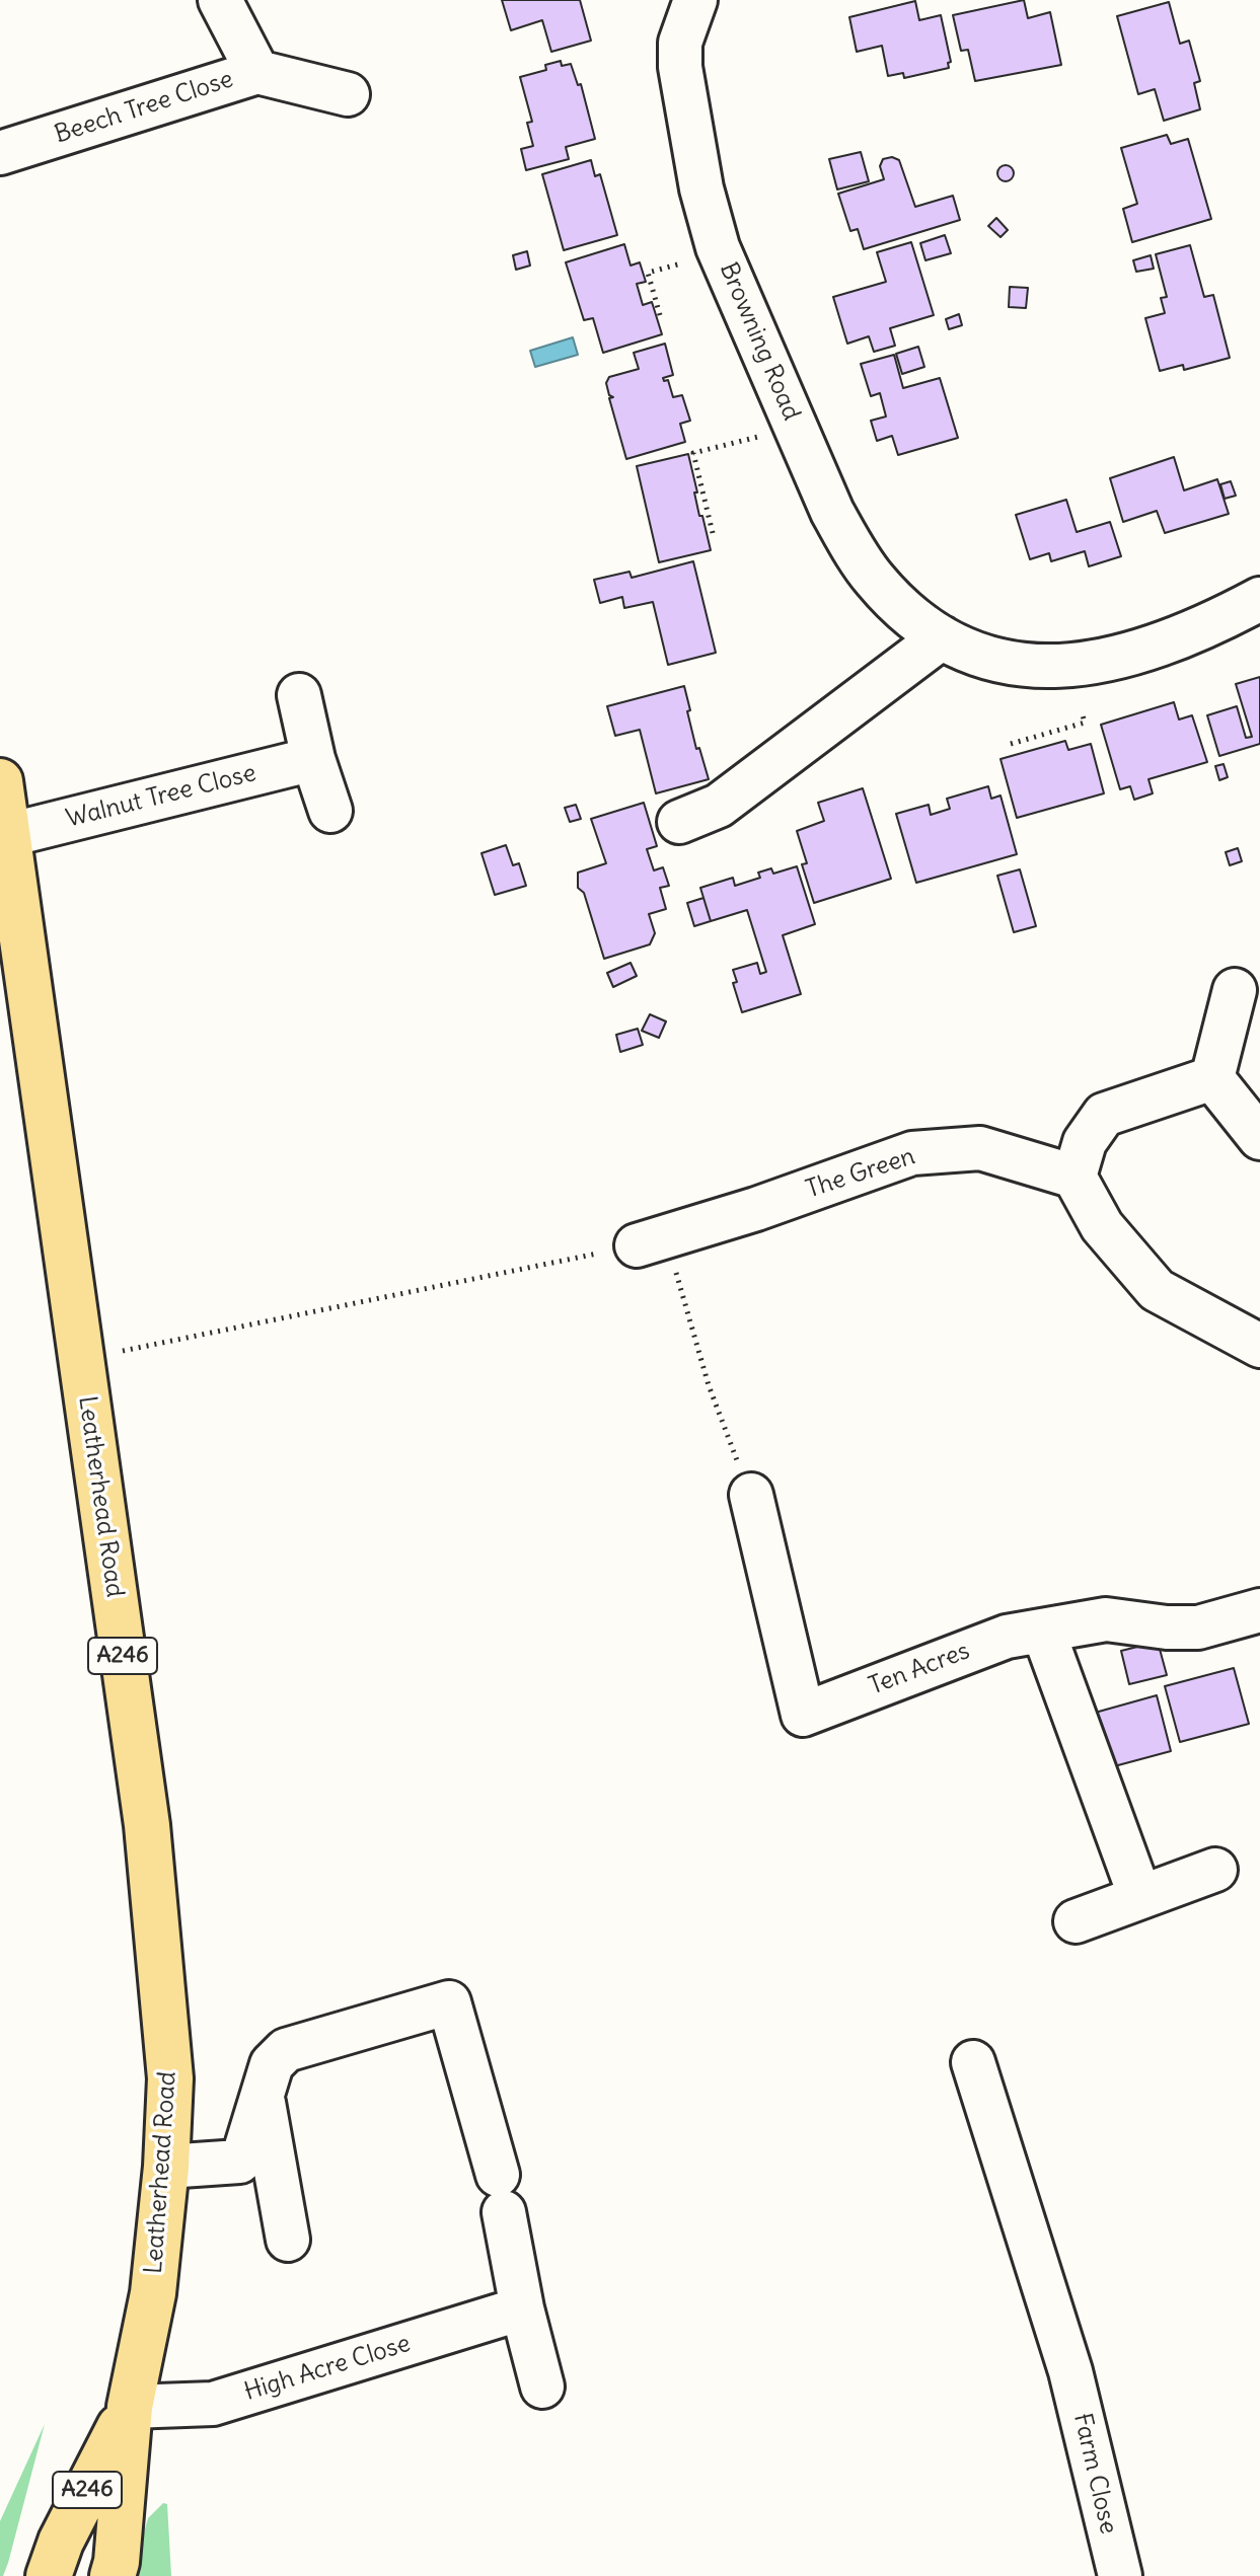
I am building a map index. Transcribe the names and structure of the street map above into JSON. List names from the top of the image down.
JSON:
{
  "streets": {
    "main road": ["Leatherhead Road", "A246"],
    "street": [
      "Beech Tree Close",
      "Browning Road",
      "Walnut Tree Close",
      "The Green",
      "Ten Acres",
      "High Acre Close",
      "Farm Close"
    ]
  },
  "crossings": [
    ["Walnut Tree Close", "Leatherhead Road"],
    ["Leatherhead Road", "A246"],
    ["Leatherhead Road", "High Acre Close"],
    ["A246", "High Acre Close"]
  ]
}
